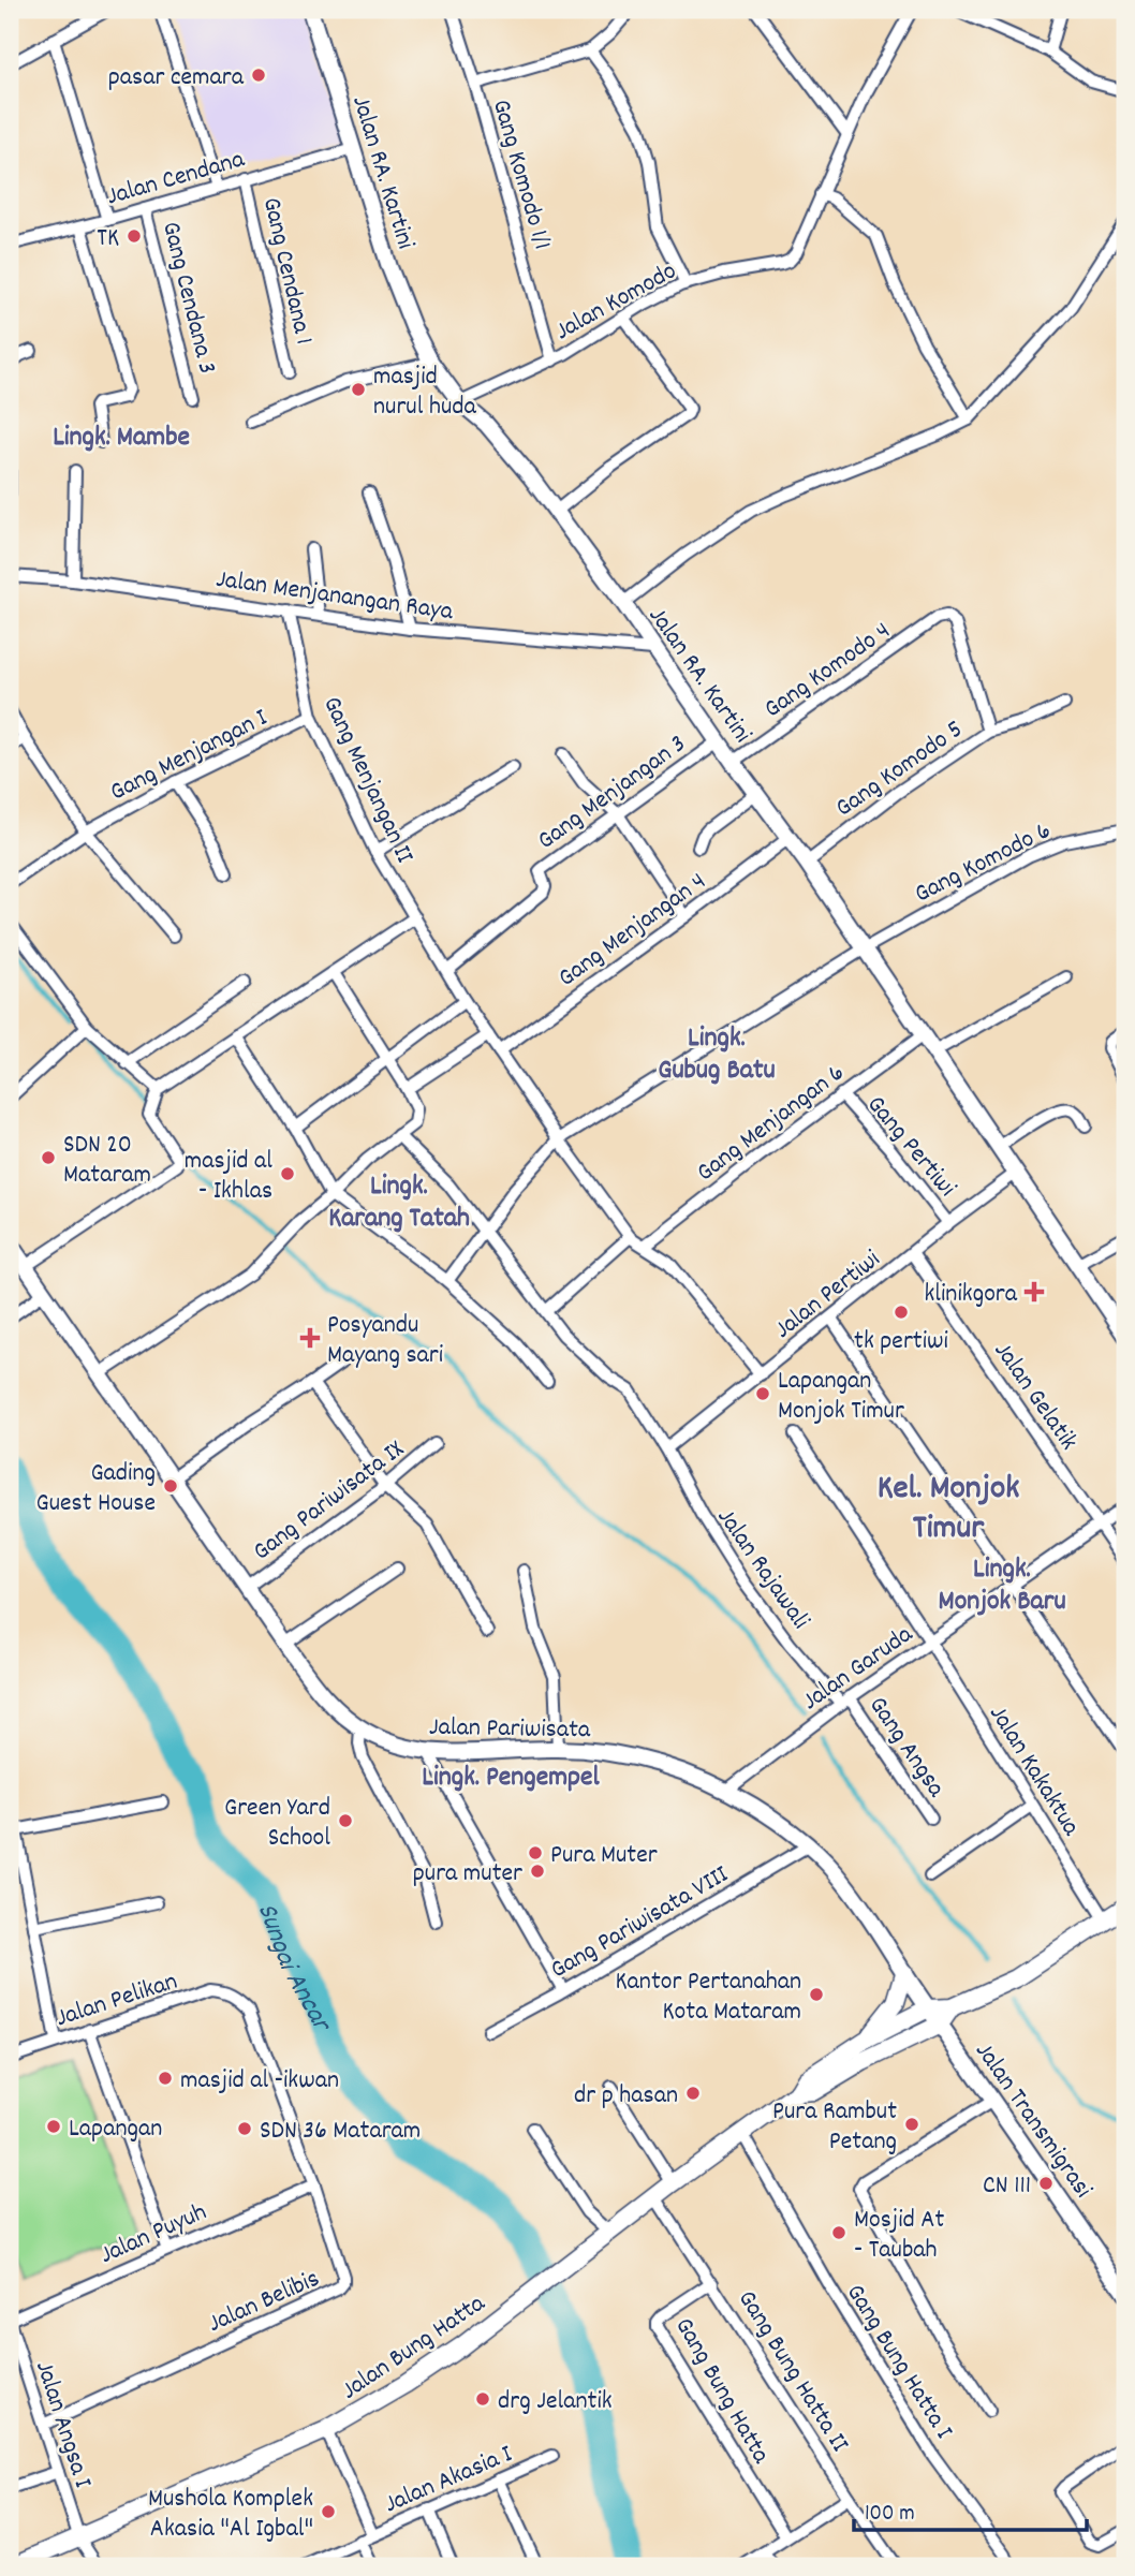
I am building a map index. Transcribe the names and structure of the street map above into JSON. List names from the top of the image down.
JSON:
{
  "streets": {
    "main road": ["Jalan Bung Hatta"],
    "street": [
      "Jalan RA. Kartini",
      "Gang Komodo 1/1",
      "Jalan Cendana",
      "Gang Cendana 1",
      "Gang Cendana 3",
      "Jalan Komodo",
      "Jalan Menjanangan Raya",
      "Gang Komodo 4",
      "Gang Menjangan I",
      "Gang Komodo 5",
      "Gang Menjangan II",
      "Gang Menjangan 3",
      "Gang Komodo 6",
      "Gang Menjangan 4",
      "Gang Menjangan 6",
      "Gang Pertiwi",
      "Jalan Pertiwi",
      "Jalan Gelatik",
      "Gang Pariwisata IX",
      "Jalan Rajawali",
      "Jalan Garuda",
      "Jalan Pariwisata",
      "Gang Angsa",
      "Jalan Kakaktua",
      "Gang Pariwisata VIII",
      "Jalan Pelikan",
      "Jalan Transmigrasi",
      "Jalan Puyuh",
      "Jalan Belibis",
      "Gang Bung Hatta I",
      "Gang Bung Hatta II",
      "Gang Bung Hatta",
      "Jalan Angsa I",
      "Jalan Akasia I"
    ]
  },
  "crossings": [
    ["Jalan RA. Kartini", "Jalan Cendana"],
    ["Jalan RA. Kartini", "Jalan Komodo"],
    ["Jalan RA. Kartini", "Jalan Menjanangan Raya"],
    ["Jalan RA. Kartini", "Gang Komodo 4"],
    ["Jalan RA. Kartini", "Gang Komodo 5"],
    ["Jalan RA. Kartini", "Gang Menjangan 3"],
    ["Jalan RA. Kartini", "Gang Komodo 6"],
    ["Jalan RA. Kartini", "Gang Menjangan 4"],
    ["Jalan RA. Kartini", "Gang Menjangan 6"],
    ["Jalan RA. Kartini", "Jalan Pertiwi"],
    ["Gang Komodo 1/1", "Jalan Komodo"],
    ["Jalan Cendana", "Gang Cendana 1"],
    ["Jalan Cendana", "Gang Cendana 3"],
    ["Jalan Menjanangan Raya", "Gang Menjangan II"],
    ["Gang Komodo 4", "Gang Komodo 5"],
    ["Gang Menjangan I", "Gang Menjangan II"],
    ["Gang Menjangan II", "Gang Menjangan 3"],
    ["Gang Menjangan II", "Gang Komodo 6"],
    ["Gang Menjangan II", "Gang Menjangan 4"],
    ["Gang Komodo 6", "Jalan Rajawali"],
    ["Gang Menjangan 6", "Gang Pertiwi"],
    ["Gang Pertiwi", "Jalan Pertiwi"],
    ["Jalan Pertiwi", "Jalan Gelatik"],
    ["Jalan Pertiwi", "Jalan Rajawali"],
    ["Jalan Gelatik", "Jalan Garuda"],
    ["Gang Pariwisata IX", "Jalan Pariwisata"],
    ["Jalan Rajawali", "Jalan Garuda"],
    ["Jalan Rajawali", "Gang Angsa"],
    ["Jalan Garuda", "Jalan Pariwisata"],
    ["Jalan Garuda", "Gang Angsa"],
    ["Jalan Garuda", "Jalan Kakaktua"],
    ["Jalan Pariwisata", "Gang Pariwisata VIII"],
    ["Jalan Pariwisata", "Jalan Transmigrasi"],
    ["Jalan Pelikan", "Jalan Belibis"],
    ["Jalan Puyuh", "Jalan Belibis"],
    ["Jalan Puyuh", "Jalan Angsa I"],
    ["Jalan Belibis", "Jalan Angsa I"],
    ["Jalan Bung Hatta", "Gang Bung Hatta I"],
    ["Jalan Bung Hatta", "Gang Bung Hatta II"],
    ["Jalan Bung Hatta", "Jalan Angsa I"],
    ["Gang Bung Hatta II", "Gang Bung Hatta"]
  ],
  "districts": [
    "Lingk. Mambe",
    "Lingk. Gubug Batu",
    "Lingk. Karang Tatah",
    "Kel. Monjok Timur",
    "Lingk. Monjok Baru",
    "Lingk. Pengempel"
  ],
  "water": ["Sungai Ancar"],
  "places": {
    "other": [
      "pasar cemara",
      "TK",
      "masjid nurul huda",
      "SDN 20 Mataram",
      "masjid al - Ikhlas",
      "tk pertiwi",
      "Lapangan Monjok Timur",
      "Gading Guest House",
      "Green Yard School",
      "Pura Muter",
      "pura muter",
      "Kantor Pertanahan Kota Mataram",
      "masjid al -ikwan",
      "dr p hasan",
      "Pura Rambut Petang",
      "Lapangan",
      "SDN 36 Mataram",
      "CN 111",
      "Mosjid At - Taubah",
      "drg Jelantik",
      "Mushola Komplek Akasia \"Al Igbal\""
    ],
    "health": ["klinikgora", "Posyandu Mayang sari"]
  },
  "scale_bar": "100 m"
}
